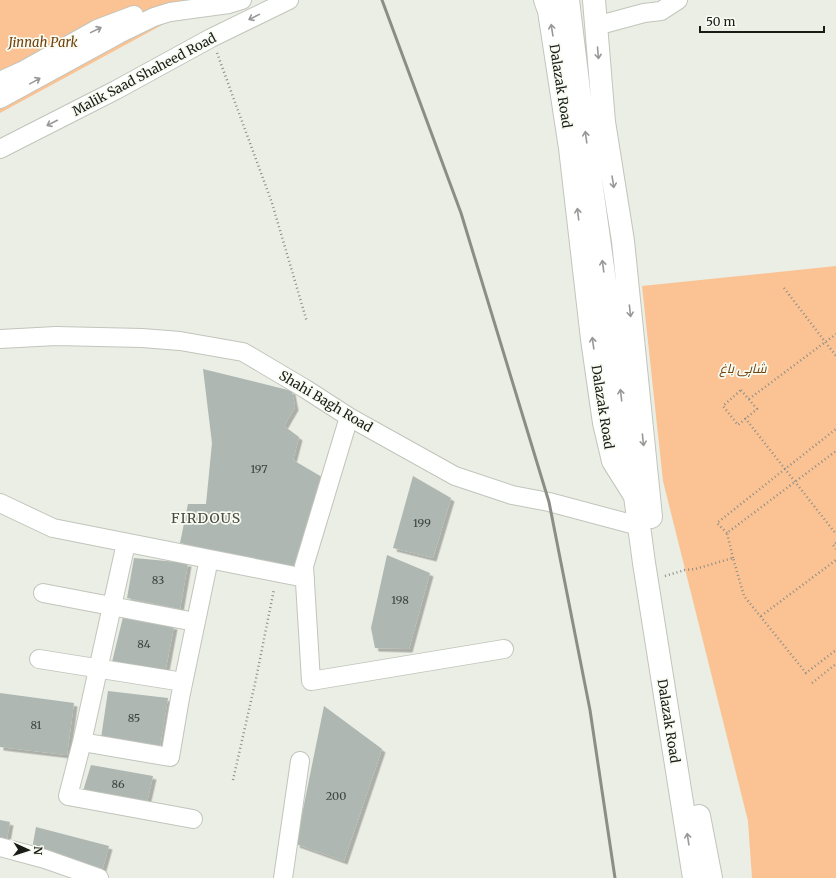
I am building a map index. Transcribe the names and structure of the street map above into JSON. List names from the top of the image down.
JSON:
{
  "streets": {
    "main road": ["Dalazak Road"],
    "street": ["Malik Saad Shaheed Road", "Shahi Bagh Road"]
  },
  "crossings": [
    ["Dalazak Road", "Shahi Bagh Road"]
  ],
  "districts": ["FIRDOUS"],
  "parks": ["Jinnah Park", "شاہی باغ"],
  "house_numbers": [
    "197",
    "199",
    "83",
    "198",
    "84",
    "85",
    "81",
    "86",
    "200"
  ],
  "scale_bar": "50 m",
  "north": "right"
}
